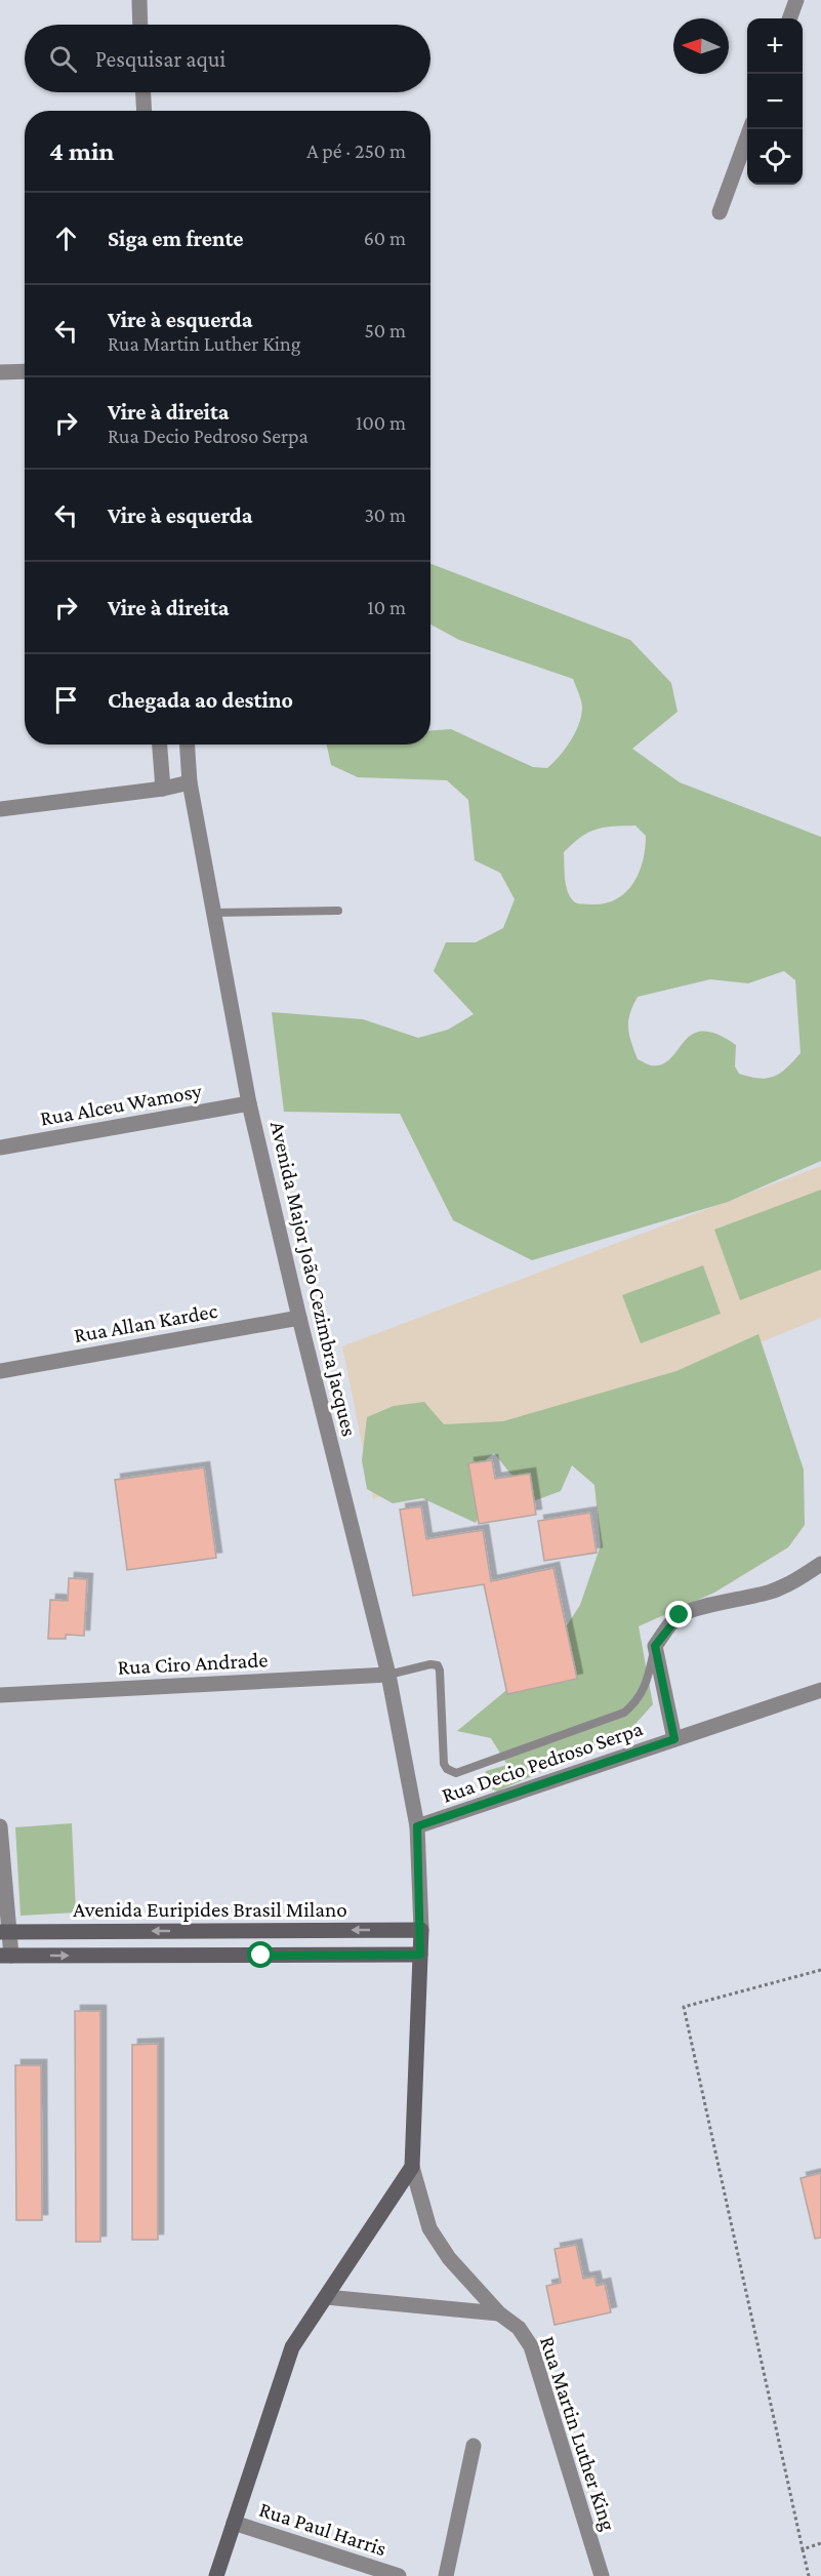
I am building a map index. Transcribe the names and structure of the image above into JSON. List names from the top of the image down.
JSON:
{
  "streets": {
    "main road": ["Avenida Euripides Brasil Milano", "Rua Martin Luther King"],
    "street": [
      "Rua Alceu Wamosy",
      "Avenida Major João Cezimbra Jacques",
      "Rua Allan Kardec",
      "Rua Ciro Andrade",
      "Rua Decio Pedroso Serpa",
      "Rua Paul Harris"
    ]
  },
  "crossings": [
    ["Rua Alceu Wamosy", "Avenida Major João Cezimbra Jacques"],
    ["Avenida Major João Cezimbra Jacques", "Rua Allan Kardec"],
    ["Avenida Major João Cezimbra Jacques", "Rua Ciro Andrade"],
    ["Avenida Major João Cezimbra Jacques", "Rua Decio Pedroso Serpa"],
    ["Avenida Major João Cezimbra Jacques", "Rua Martin Luther King"],
    ["Rua Decio Pedroso Serpa", "Rua Martin Luther King"],
    ["Avenida Euripides Brasil Milano", "Rua Martin Luther King"]
  ],
  "north": "left",
  "page": {
    "map_buttons": ["+", "−"],
    "search": "Pesquisar aqui",
    "heading": ["4 min", "A pé · 250 m"],
    "list": [
      ["Siga em frente", "60 m"],
      ["Vire à esquerda", "Rua Martin Luther King", "50 m"],
      ["Vire à direita", "Rua Decio Pedroso Serpa", "100 m"],
      ["Vire à esquerda", "30 m"],
      ["Vire à direita", "10 m"],
      "Chegada ao destino"
    ]
  }
}
